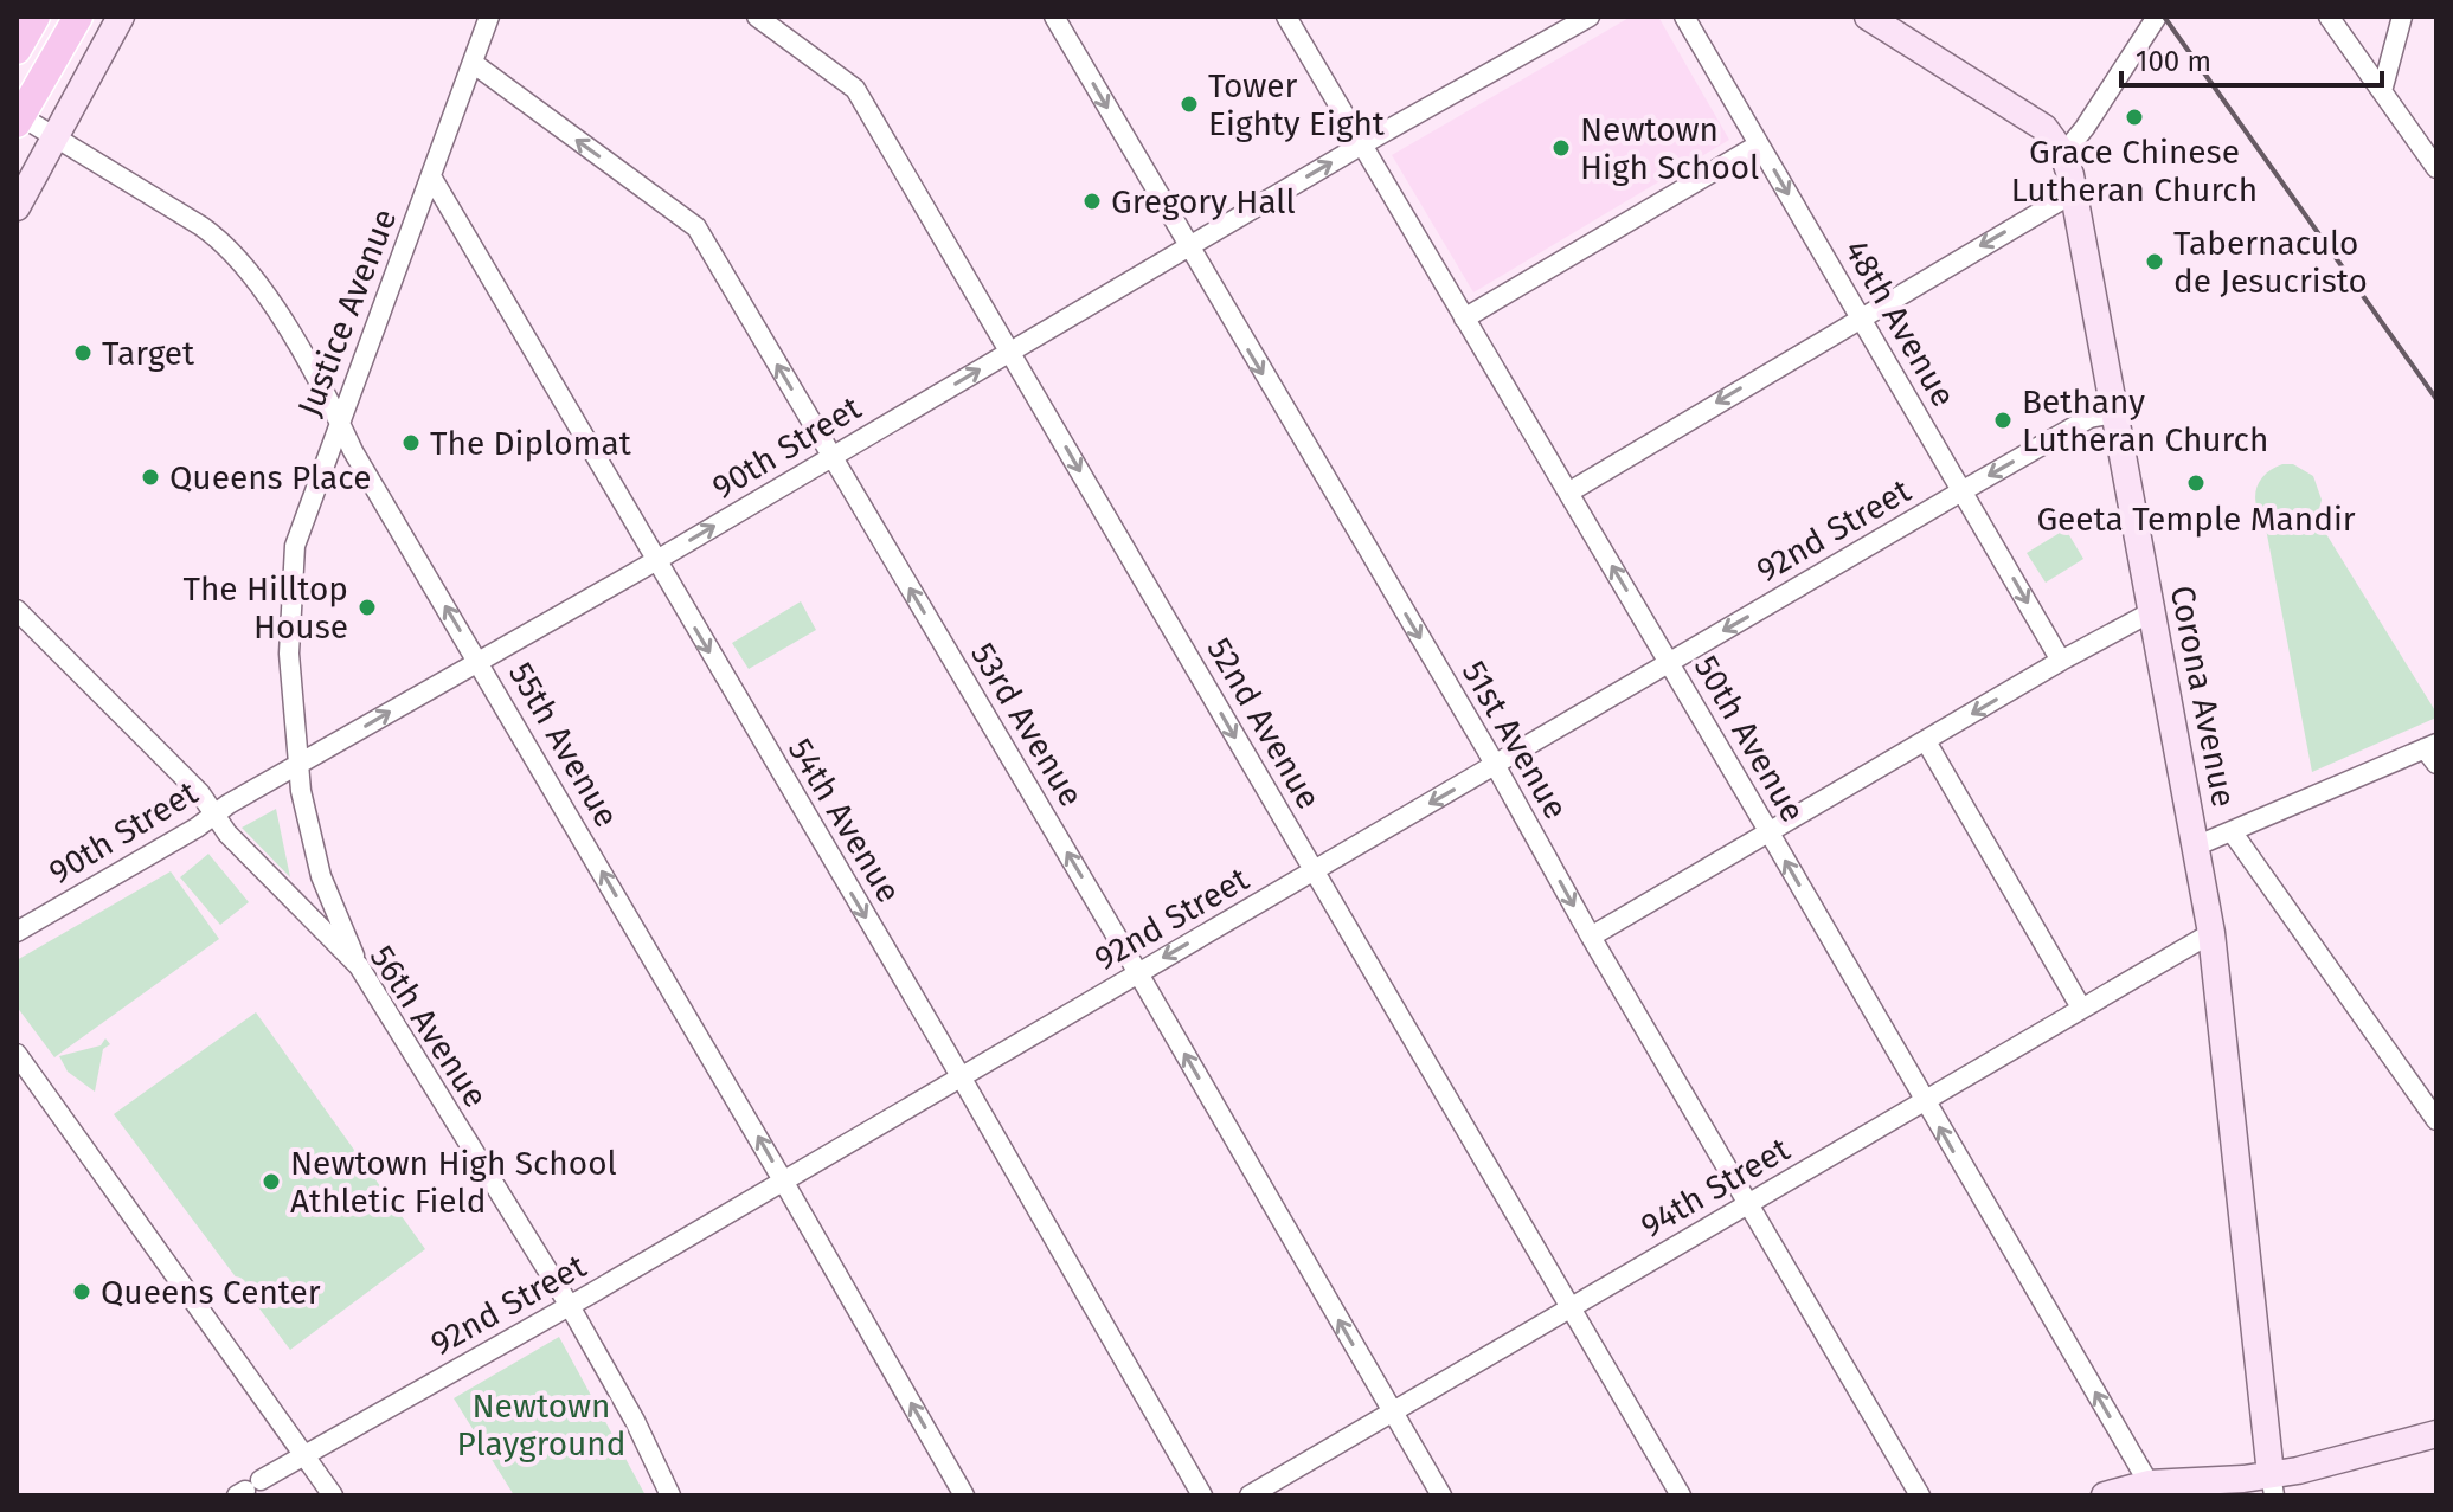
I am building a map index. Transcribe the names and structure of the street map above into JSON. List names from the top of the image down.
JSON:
{
  "streets": {
    "street": [
      "Justice Avenue",
      "48th Avenue",
      "90th Street",
      "92nd Street",
      "Corona Avenue",
      "52nd Avenue",
      "53rd Avenue",
      "50th Avenue",
      "51st Avenue",
      "55th Avenue",
      "54th Avenue",
      "56th Avenue",
      "94th Street"
    ]
  },
  "crossings": [
    ["Justice Avenue", "90th Street"],
    ["Justice Avenue", "53rd Avenue"],
    ["Justice Avenue", "55th Avenue"],
    ["Justice Avenue", "54th Avenue"],
    ["Justice Avenue", "56th Avenue"],
    ["48th Avenue", "92nd Street"],
    ["90th Street", "52nd Avenue"],
    ["90th Street", "53rd Avenue"],
    ["90th Street", "50th Avenue"],
    ["90th Street", "51st Avenue"],
    ["90th Street", "55th Avenue"],
    ["90th Street", "54th Avenue"],
    ["90th Street", "56th Avenue"],
    ["92nd Street", "Corona Avenue"],
    ["92nd Street", "52nd Avenue"],
    ["92nd Street", "53rd Avenue"],
    ["92nd Street", "50th Avenue"],
    ["92nd Street", "51st Avenue"],
    ["92nd Street", "55th Avenue"],
    ["92nd Street", "54th Avenue"],
    ["92nd Street", "56th Avenue"],
    ["Corona Avenue", "94th Street"],
    ["52nd Avenue", "94th Street"],
    ["53rd Avenue", "94th Street"],
    ["50th Avenue", "94th Street"],
    ["51st Avenue", "94th Street"]
  ],
  "one_way": [
    "48th Avenue",
    "90th Street",
    "92nd Street",
    "53rd Avenue",
    "50th Avenue",
    "51st Avenue",
    "55th Avenue",
    "54th Avenue"
  ],
  "parks": ["Newtown Playground"],
  "places": [
    "Tower Eighty Eight",
    "Grace Chinese Lutheran Church",
    "Newtown High School",
    "Gregory Hall",
    "Tabernaculo de Jesucristo",
    "Target",
    "Bethany Lutheran Church",
    "The Diplomat",
    "Queens Place",
    "Geeta Temple Mandir",
    "The Hilltop House",
    "Newtown High School Athletic Field",
    "Queens Center"
  ],
  "scale_bar": "100 m"
}
